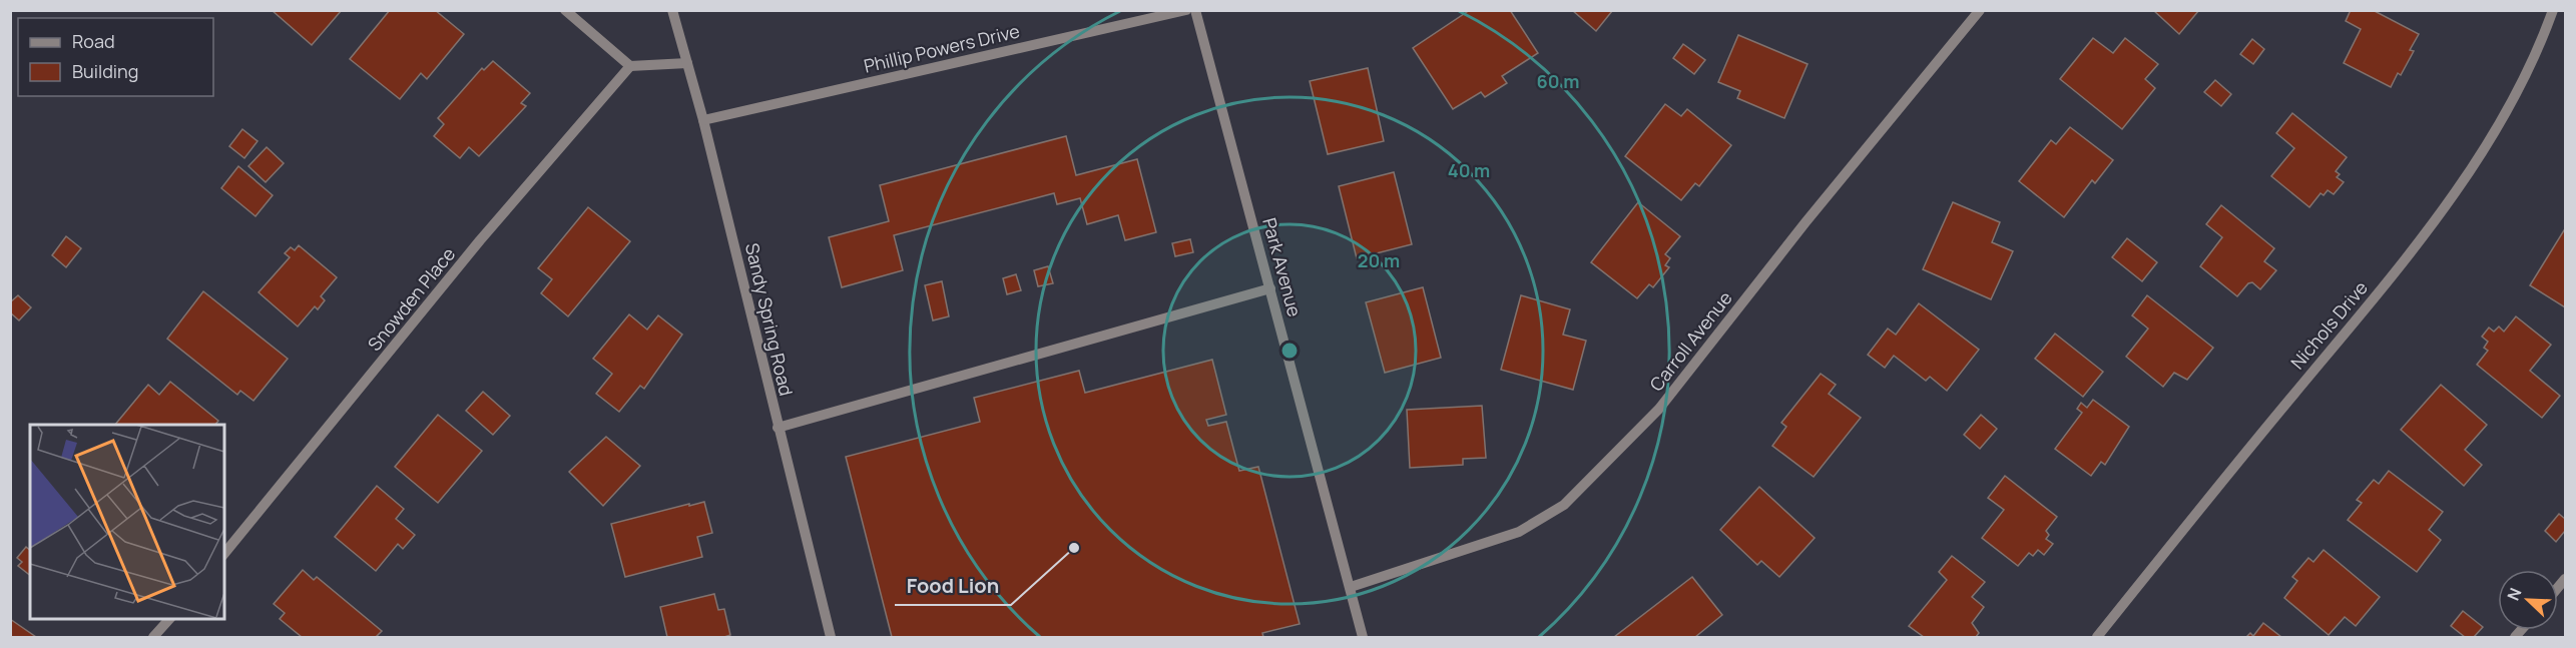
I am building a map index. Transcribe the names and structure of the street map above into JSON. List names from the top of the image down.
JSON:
{
  "streets": {
    "street": [
      "Phillip Powers Drive",
      "Park Avenue",
      "Snowden Place",
      "Sandy Spring Road",
      "Nichols Drive",
      "Carroll Avenue"
    ]
  },
  "crossings": [
    ["Phillip Powers Drive", "Sandy Spring Road"],
    ["Park Avenue", "Carroll Avenue"]
  ],
  "places": ["Food Lion"],
  "legend": ["Road", "Building"],
  "north": "top left",
  "rings": ["60 m", "40 m", "20 m"]
}
